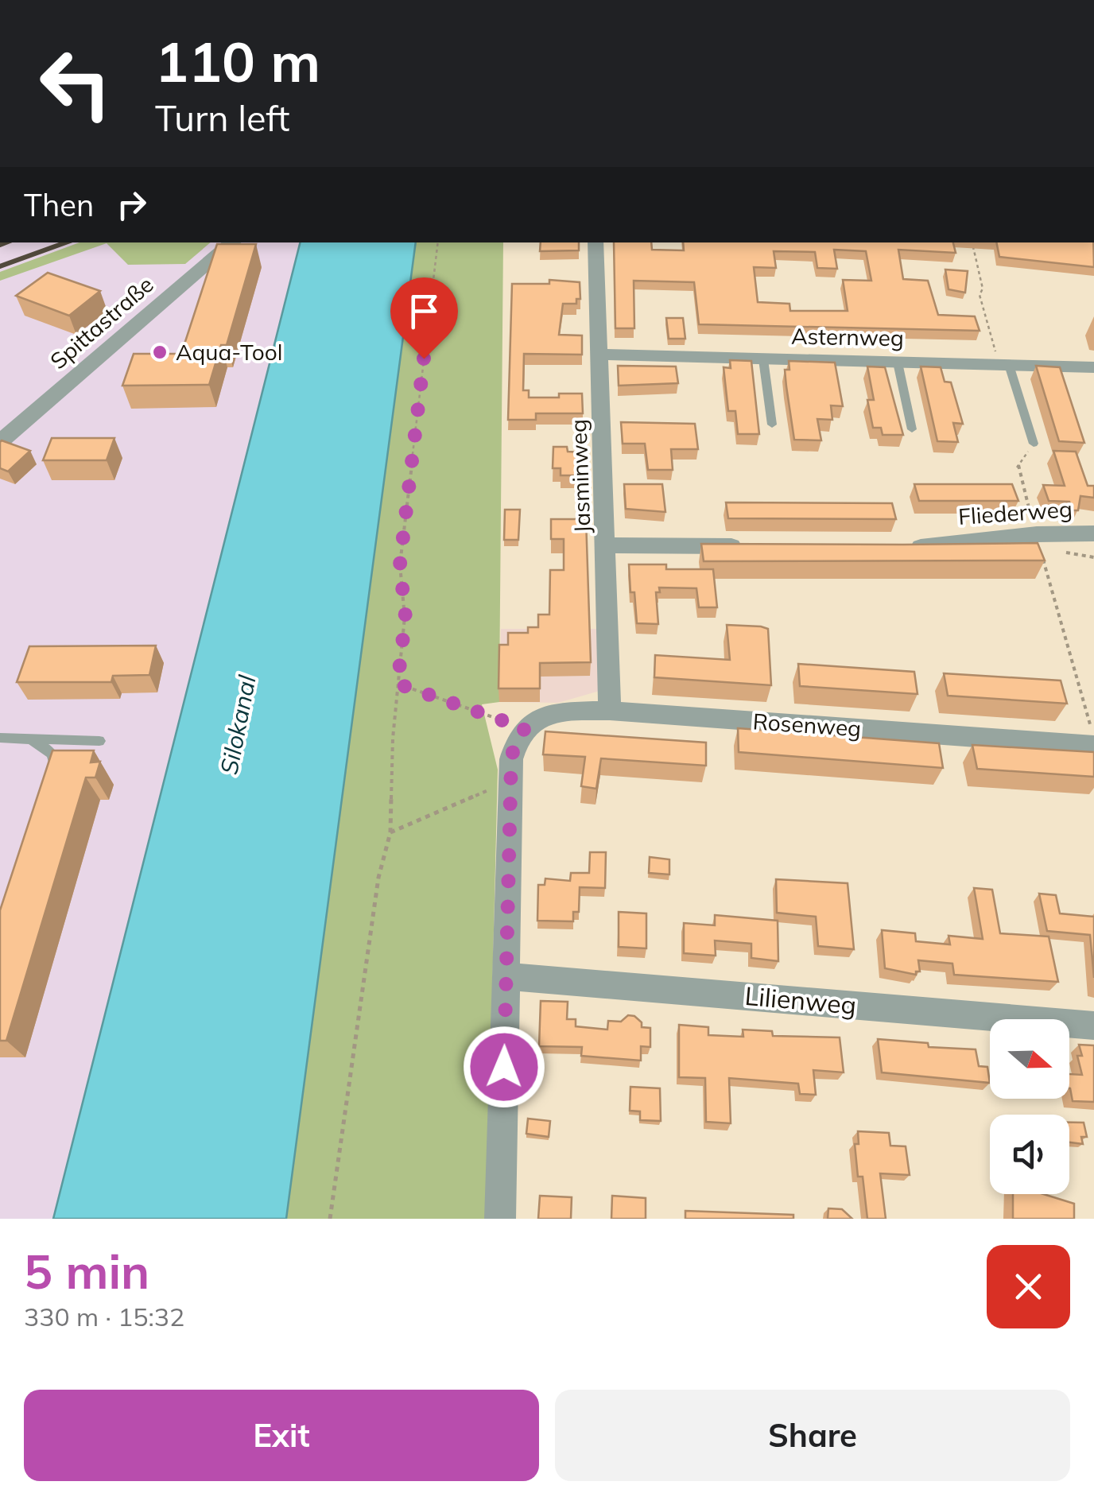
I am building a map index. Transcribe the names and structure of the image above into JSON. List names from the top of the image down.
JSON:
{
  "streets": {
    "street": [
      "Spittastraße",
      "Asternweg",
      "Jasminweg",
      "Fliederweg",
      "Rosenweg",
      "Lilienweg"
    ]
  },
  "crossings": [
    ["Asternweg", "Jasminweg"],
    ["Jasminweg", "Rosenweg"]
  ],
  "water": ["Silokanal"],
  "places": ["Aqua-Tool"],
  "north": "right",
  "page": {
    "turn": ["110 m", "Turn left"],
    "then": "Then",
    "heading": ["5 min", "330 m · 15:32"],
    "buttons": ["Exit", "Share"]
  }
}
